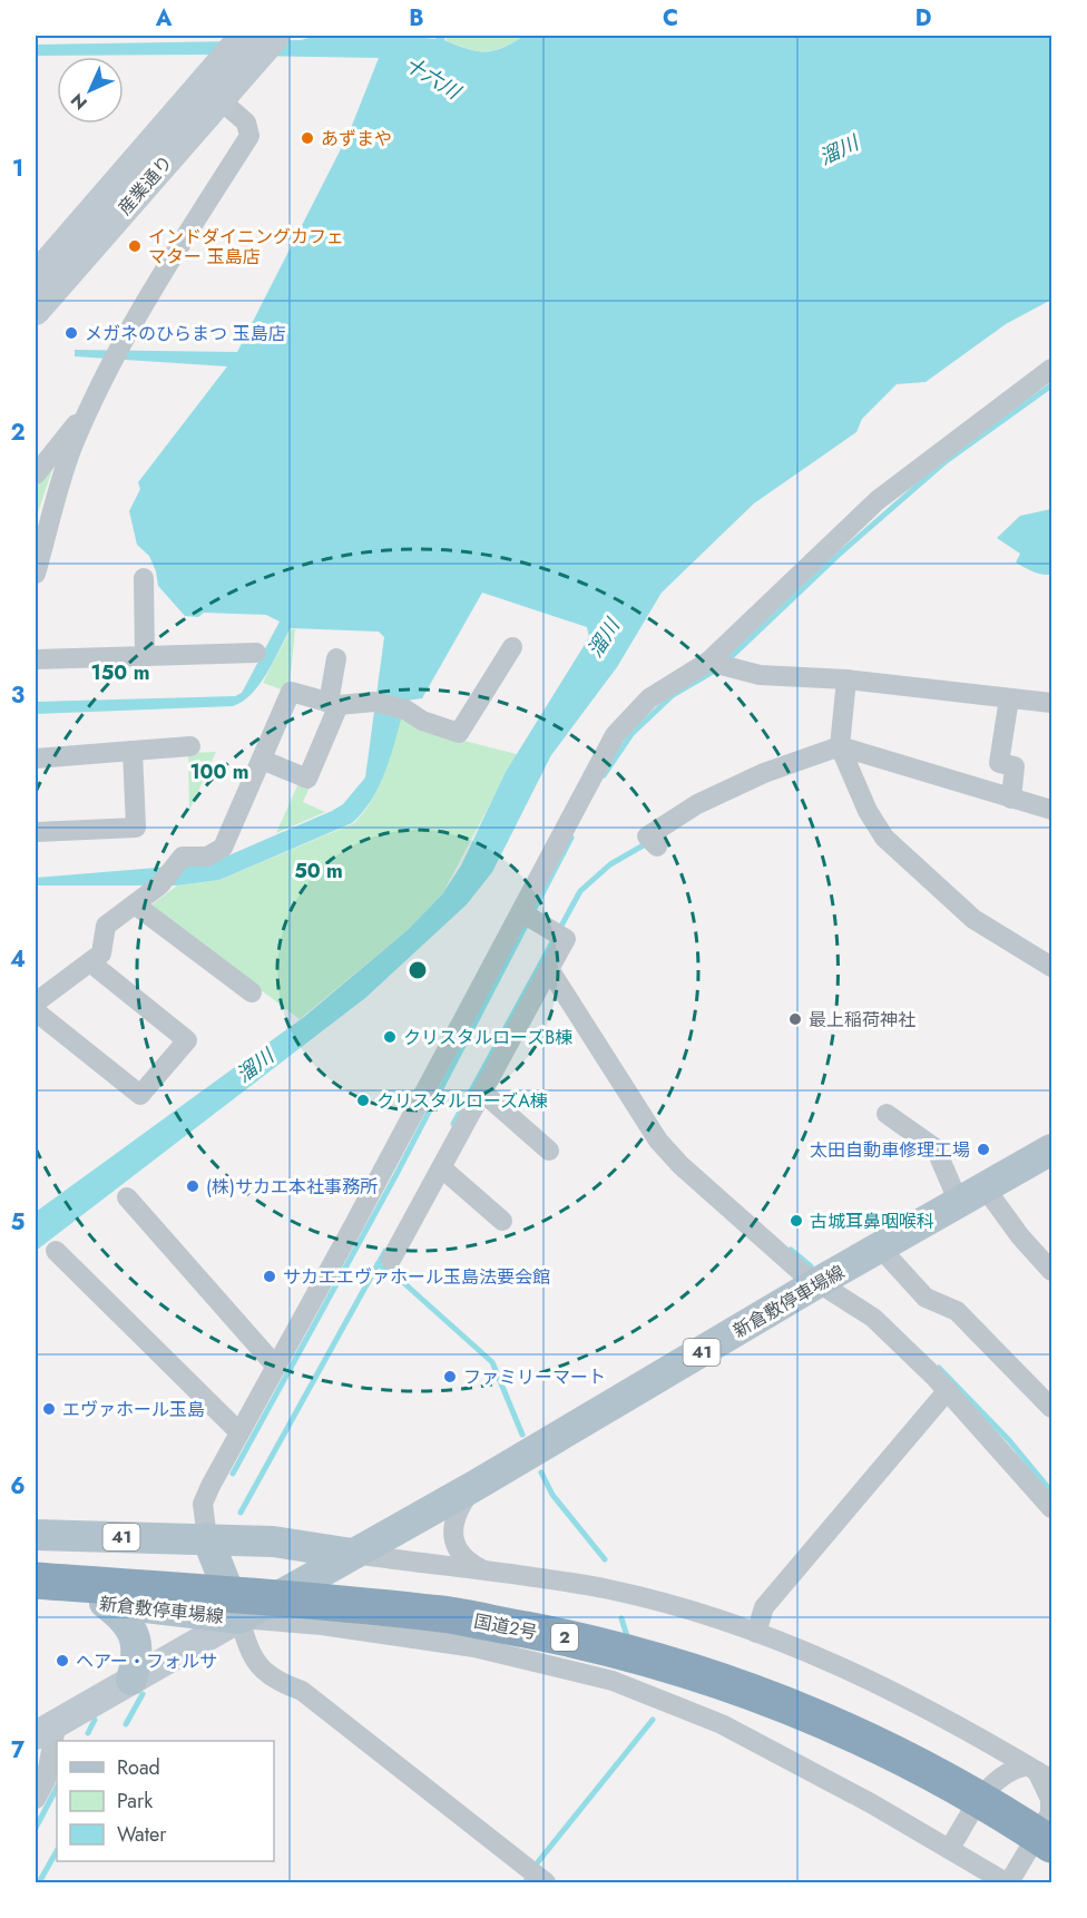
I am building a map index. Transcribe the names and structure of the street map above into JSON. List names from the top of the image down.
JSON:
{
  "streets": {
    "highway": ["国道2号", "2"],
    "main road": ["新倉敷停車場線", "41"],
    "street": ["産業通り"]
  },
  "crossings": [
    ["新倉敷停車場線", "41"]
  ],
  "water": ["十六川", "溜川"],
  "places": [
    "あずまや",
    "インドダイニングカフェ マター 玉島店",
    "メガネのひらまつ 玉島店",
    "最上稲荷神社",
    "クリスタルローズB棟",
    "クリスタルローズA棟",
    "太田自動車修理工場",
    "(株)サカエ本社事務所",
    "古城耳鼻咽喉科",
    "サカエエヴァホール玉島法要会館",
    "ファミリーマート",
    "エヴァホール玉島",
    "ヘアー・フォルサ"
  ],
  "legend": ["Road", "Park", "Water"],
  "north": "bottom left",
  "grid": {
    "columns": [
      "A",
      "B",
      "C",
      "D"
    ],
    "rows": [
      "1",
      "2",
      "3",
      "4",
      "5",
      "6",
      "7"
    ]
  },
  "rings": ["150 m", "100 m", "50 m"]
}
